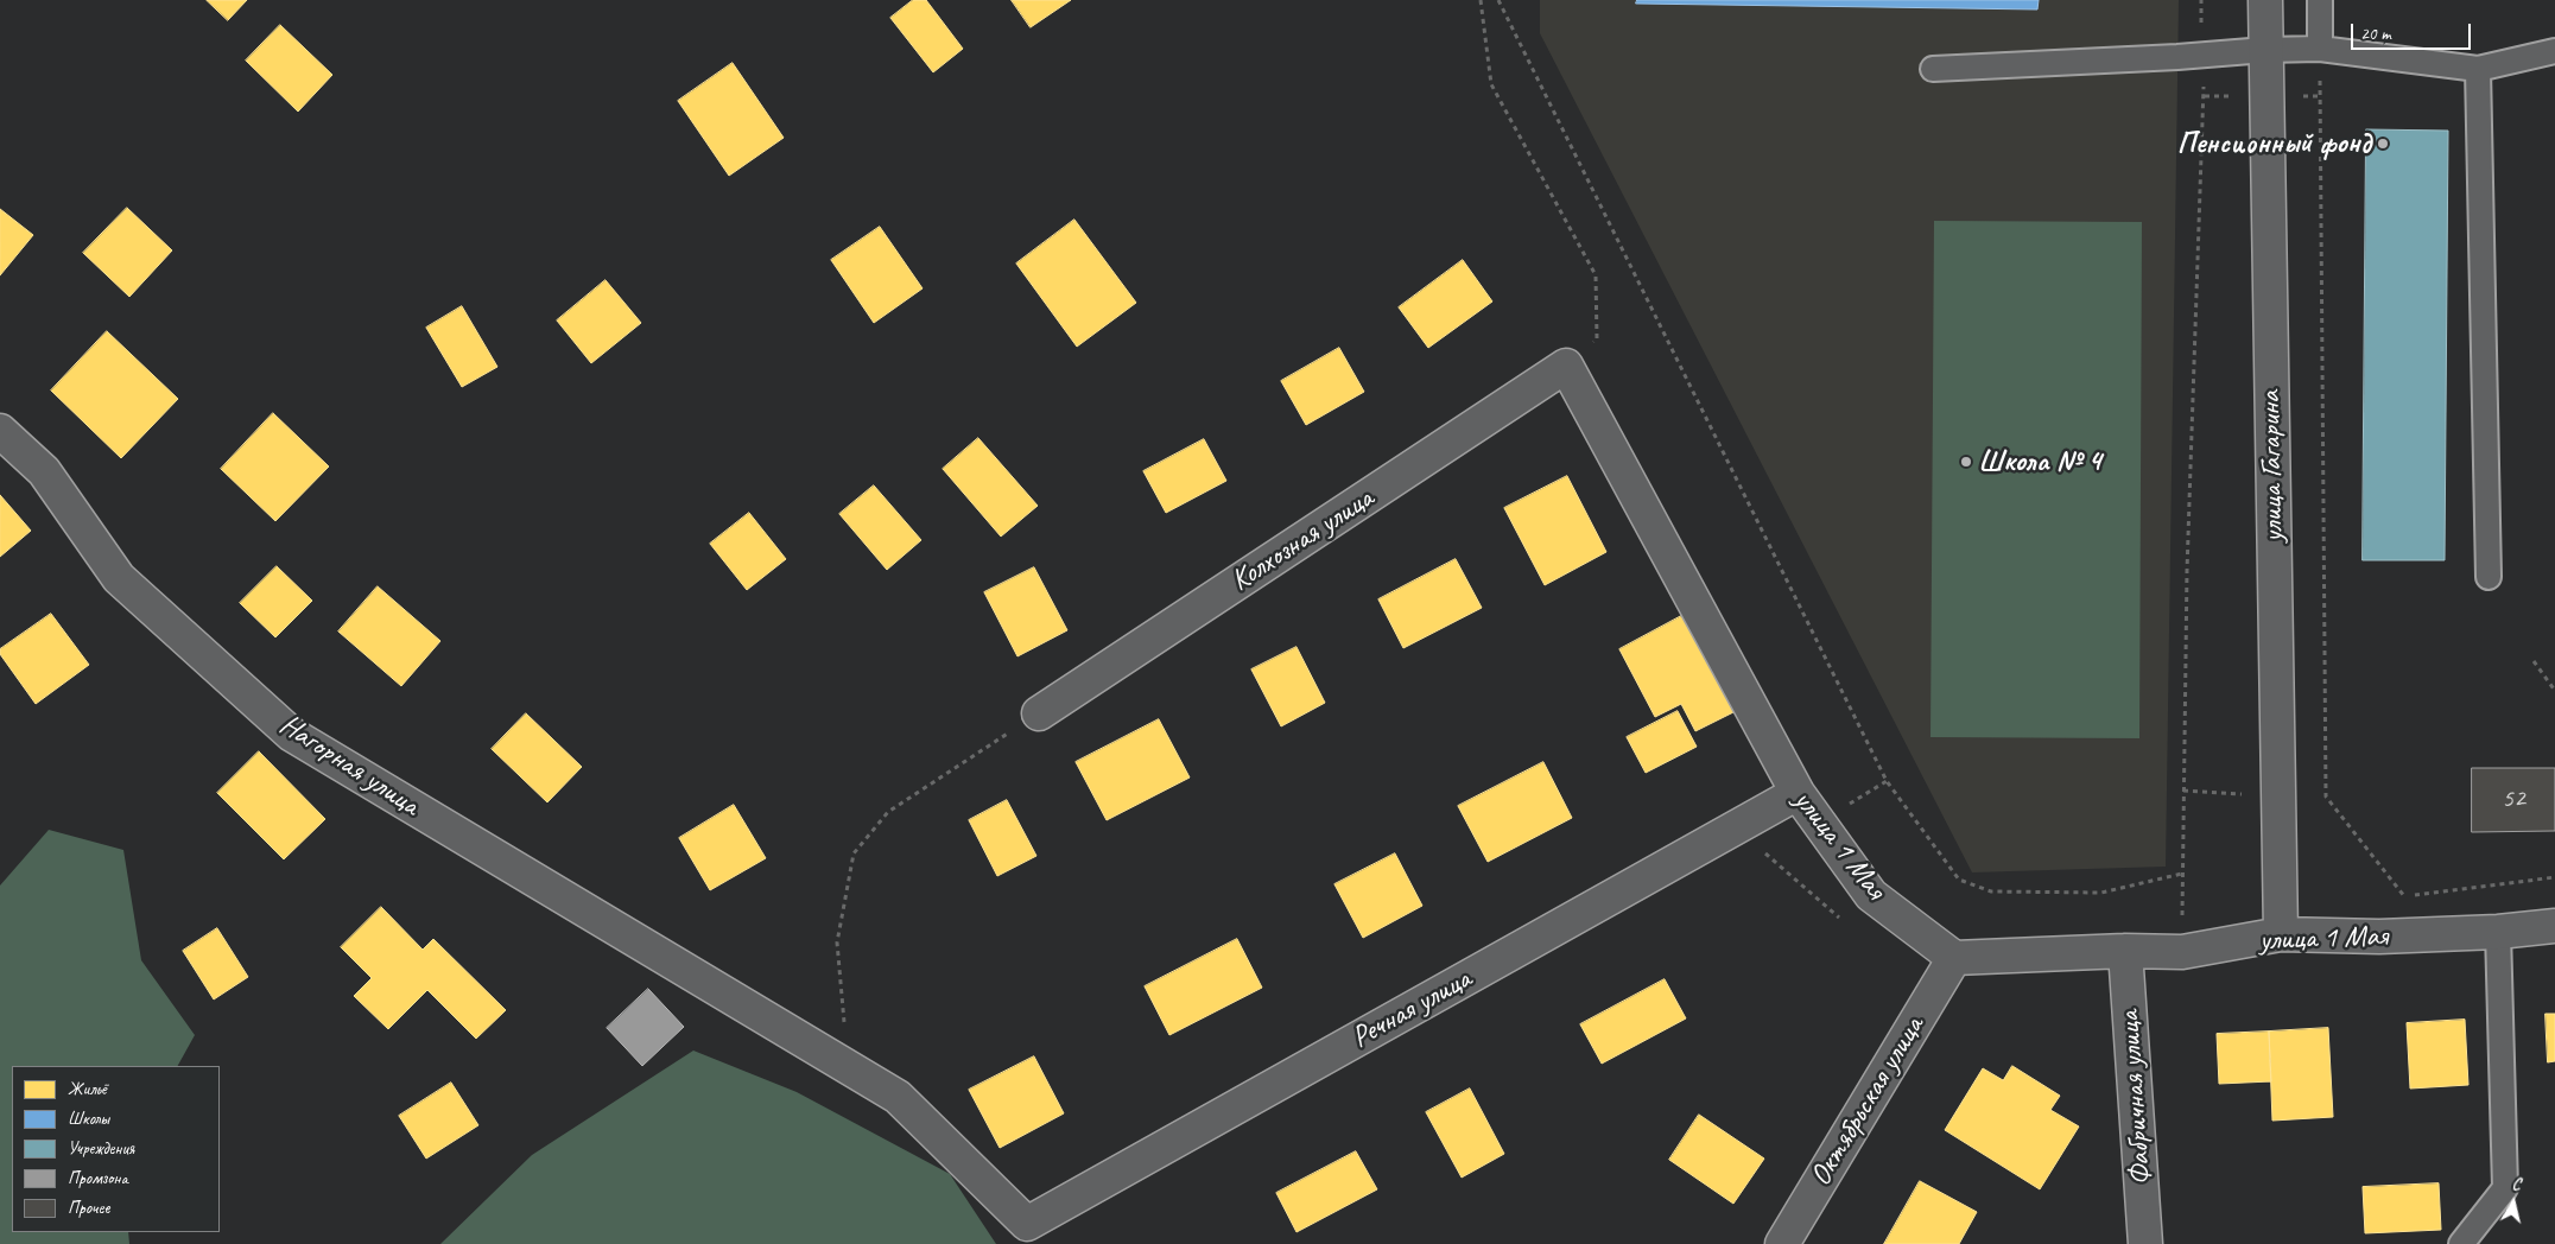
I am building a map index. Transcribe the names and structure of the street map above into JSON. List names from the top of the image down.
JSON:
{
  "streets": {
    "street": [
      "улица Гагарина",
      "Колхозная улица",
      "Нагорная улица",
      "улица 1 Мая",
      "Речная улица",
      "Фабричная улица",
      "Октябрьская улица"
    ]
  },
  "crossings": [
    ["улица Гагарина", "улица 1 Мая"],
    ["Колхозная улица", "улица 1 Мая"],
    ["Нагорная улица", "Речная улица"],
    ["улица 1 Мая", "Речная улица"],
    ["улица 1 Мая", "Фабричная улица"],
    ["улица 1 Мая", "Октябрьская улица"]
  ],
  "places": ["Пенсионный фонд", "Школа № 4"],
  "house_numbers": ["52"],
  "legend": [
    "Жильё",
    "Школы",
    "Учреждения",
    "Промзона",
    "Прочее"
  ],
  "scale_bar": "20 m",
  "north": "top"
}
